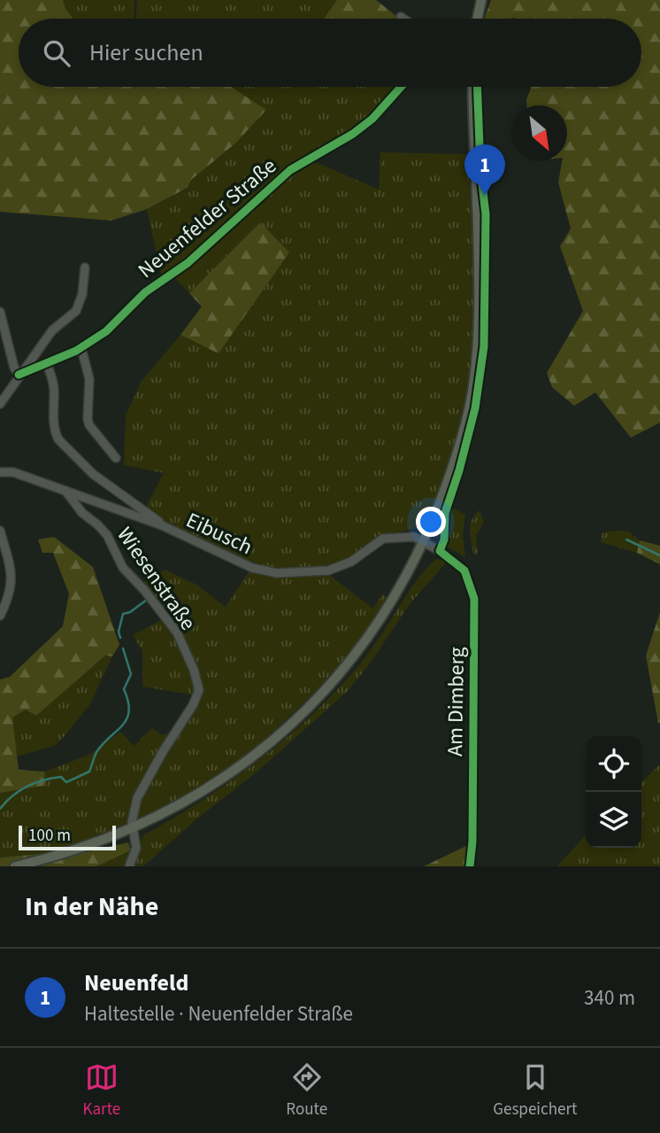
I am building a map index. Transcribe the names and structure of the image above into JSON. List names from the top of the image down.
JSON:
{
  "streets": {
    "street": [
      "Neuenfelder Straße",
      "Eibusch",
      "Wiesenstraße",
      "Am Dimberg"
    ]
  },
  "crossings": [
    ["Eibusch", "Wiesenstraße"],
    ["Eibusch", "Am Dimberg"]
  ],
  "scale_bar": "100 m",
  "north": "bottom right",
  "page": {
    "search": "Hier suchen",
    "pins": "1",
    "scale": "100 m",
    "heading": "In der Nähe",
    "list": [
      {
        "mark": "1",
        "name": "Neuenfeld",
        "note": "Haltestelle · Neuenfelder Straße",
        "value": "340 m"
      }
    ],
    "nav": ["Karte", "Route", "Gespeichert"]
  }
}
